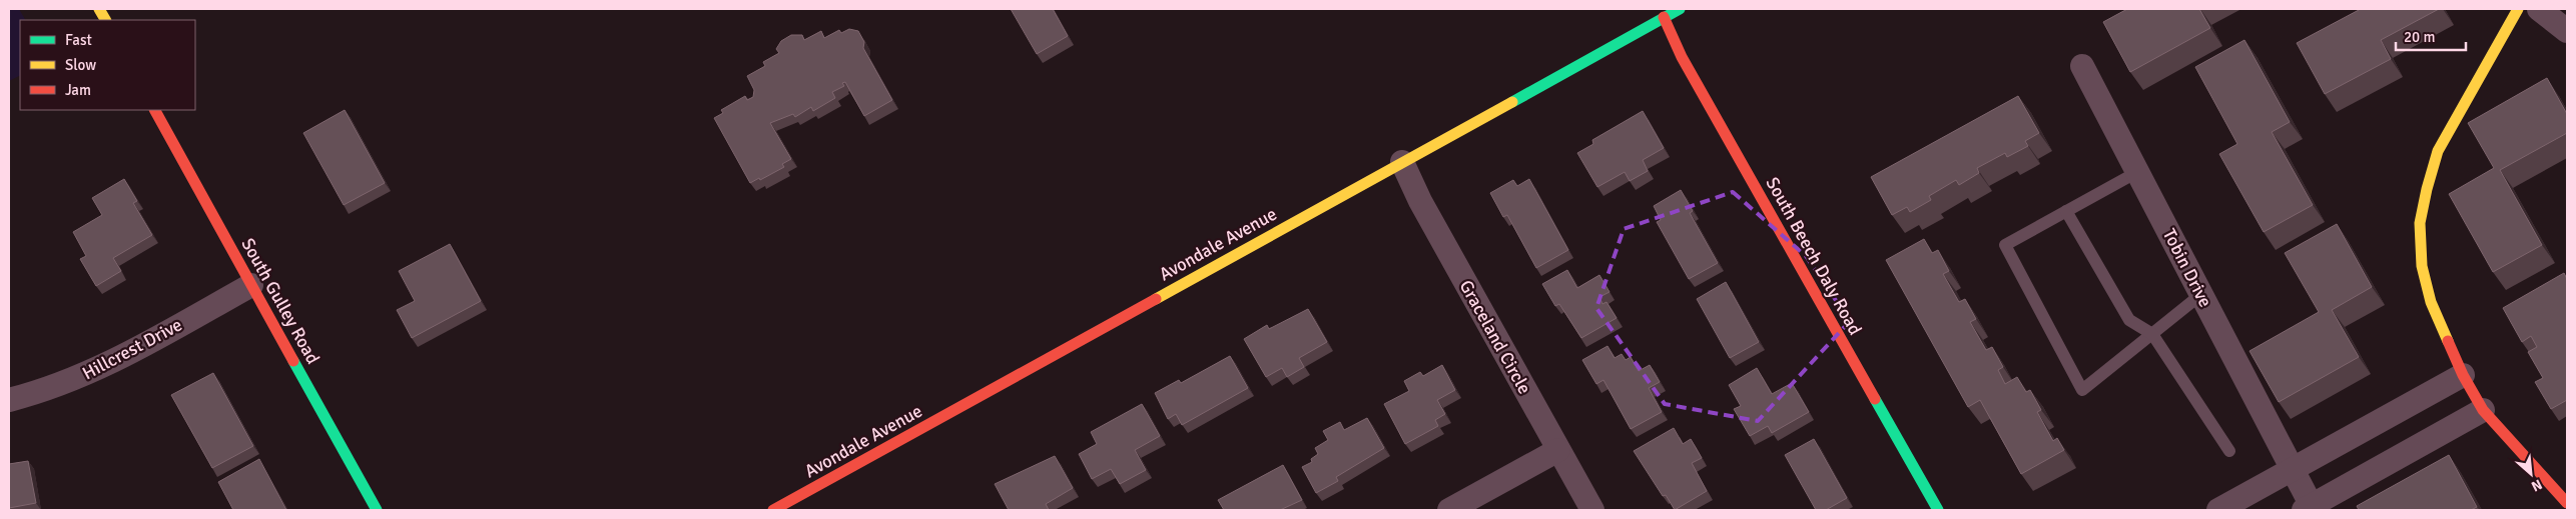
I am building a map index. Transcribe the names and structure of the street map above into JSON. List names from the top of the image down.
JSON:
{
  "streets": {
    "street": [
      "Avondale Avenue",
      "South Beech Daly Road",
      "Tobin Drive",
      "South Gulley Road",
      "Graceland Circle",
      "Hillcrest Drive"
    ]
  },
  "crossings": [
    ["Avondale Avenue", "South Beech Daly Road"],
    ["Avondale Avenue", "Graceland Circle"],
    ["South Gulley Road", "Hillcrest Drive"]
  ],
  "legend": ["Fast", "Slow", "Jam"],
  "scale_bar": "20 m",
  "north": "bottom right"
}
